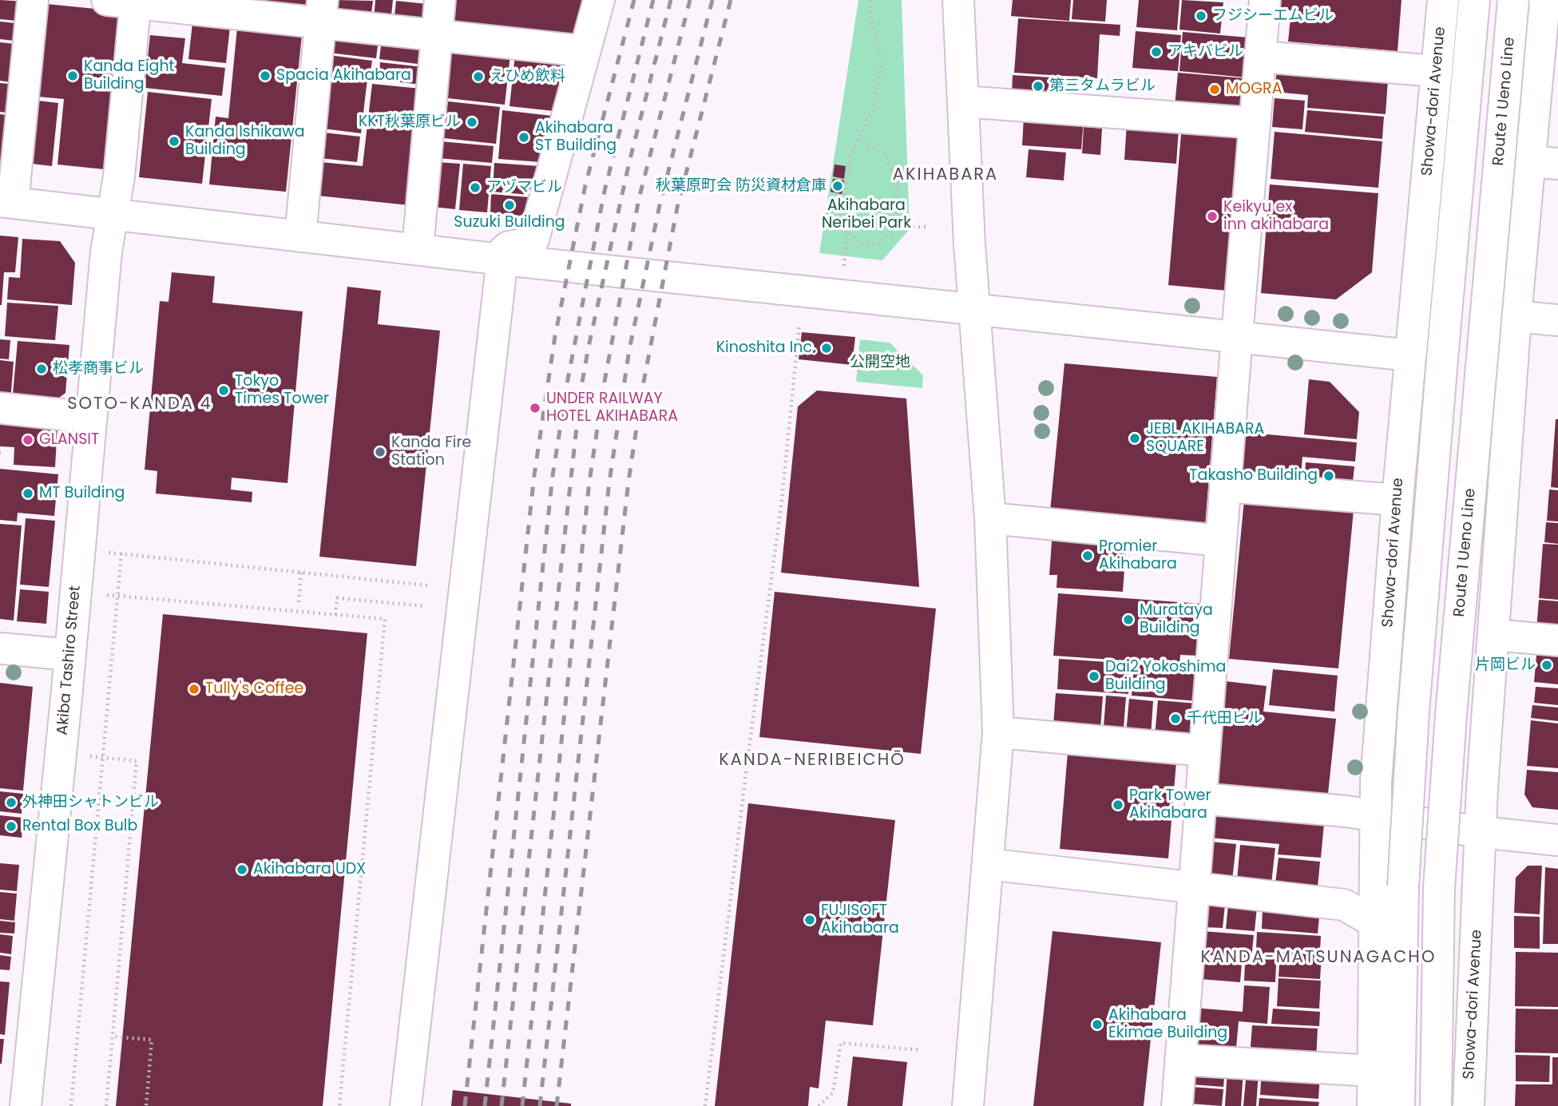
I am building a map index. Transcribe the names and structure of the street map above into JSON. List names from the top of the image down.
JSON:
{
  "streets": {
    "main road": ["Showa-dori Avenue", "Route 1 Ueno Line", "Akiba Tashiro Street"]
  },
  "districts": [
    "AKIHABARA",
    "SOTO-KANDA 4",
    "KANDA-NERIBEICHŌ",
    "KANDA-MATSUNAGACHO"
  ],
  "parks": ["Akihabara Neribei Park", "公開空地"],
  "places": [
    "フジシーエムビル",
    "アキバビル",
    "Kanda Eight Building",
    "Spacia Akihabara",
    "えひめ飲料",
    "第三タムラビル",
    "MOGRA",
    "KKT秋葉原ビル",
    "Akihabara ST Building",
    "Kanda Ishikawa Building",
    "秋葉原町会 防災資材倉庫",
    "アヅマビル",
    "Suzuki Building",
    "Keikyu ex inn akihabara",
    "Kinoshita Inc.",
    "松孝商事ビル",
    "Tokyo Times Tower",
    "UNDER RAILWAY HOTEL AKIHABARA",
    "JEBL AKIHABARA SQUARE",
    "GLANSIT",
    "Kanda Fire Station",
    "Takasho Building",
    "MT Building",
    "Promier Akihabara",
    "Murataya Building",
    "片岡ビル",
    "Dai2 Yokoshima Building",
    "Tully's Coffee",
    "千代田ビル",
    "外神田シャトンビル",
    "Park Tower Akihabara",
    "Rental Box Bulb",
    "Akihabara UDX",
    "FUJISOFT Akihabara",
    "Akihabara Ekimae Building"
  ]
}
